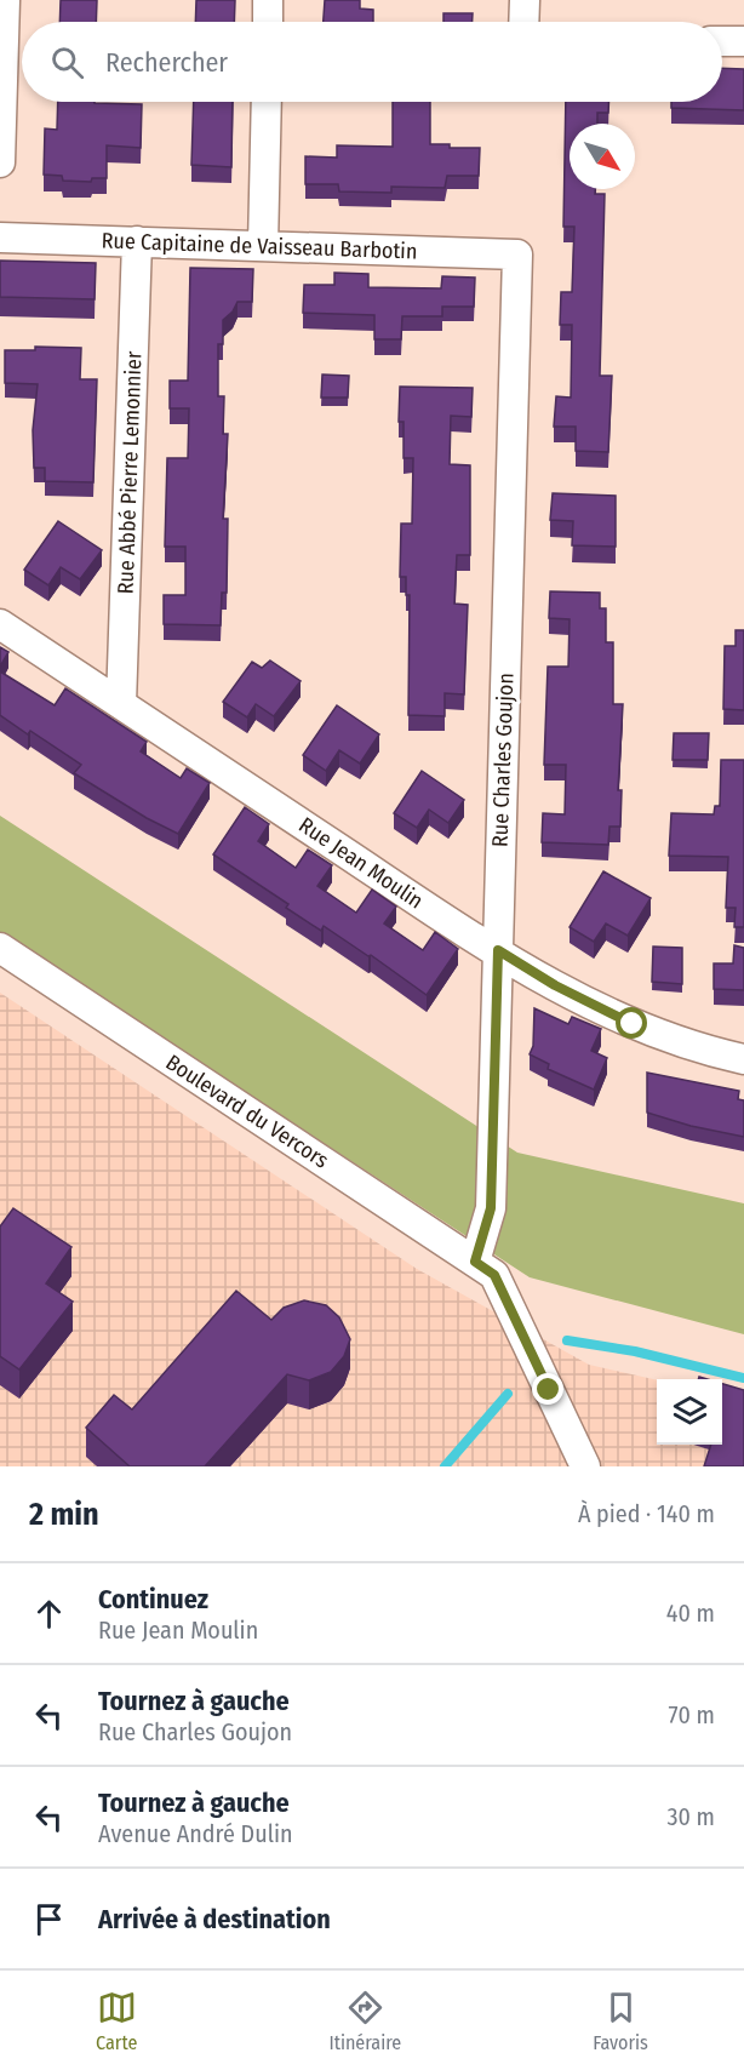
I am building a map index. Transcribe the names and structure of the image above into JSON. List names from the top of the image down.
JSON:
{
  "streets": {
    "street": [
      "Rue Capitaine de Vaisseau Barbotin",
      "Rue Abbé Pierre Lemonnier",
      "Rue Charles Goujon",
      "Rue Jean Moulin",
      "Boulevard du Vercors"
    ]
  },
  "crossings": [
    ["Rue Capitaine de Vaisseau Barbotin", "Rue Abbé Pierre Lemonnier"],
    ["Rue Capitaine de Vaisseau Barbotin", "Rue Charles Goujon"],
    ["Rue Abbé Pierre Lemonnier", "Rue Jean Moulin"],
    ["Rue Charles Goujon", "Rue Jean Moulin"],
    ["Rue Charles Goujon", "Boulevard du Vercors"]
  ],
  "north": "bottom right",
  "page": {
    "search": "Rechercher",
    "heading": ["2 min", "À pied · 140 m"],
    "list": [
      ["Continuez", "Rue Jean Moulin", "40 m"],
      ["Tournez à gauche", "Rue Charles Goujon", "70 m"],
      ["Tournez à gauche", "Avenue André Dulin", "30 m"],
      "Arrivée à destination"
    ],
    "nav": ["Carte", "Itinéraire", "Favoris"]
  }
}
